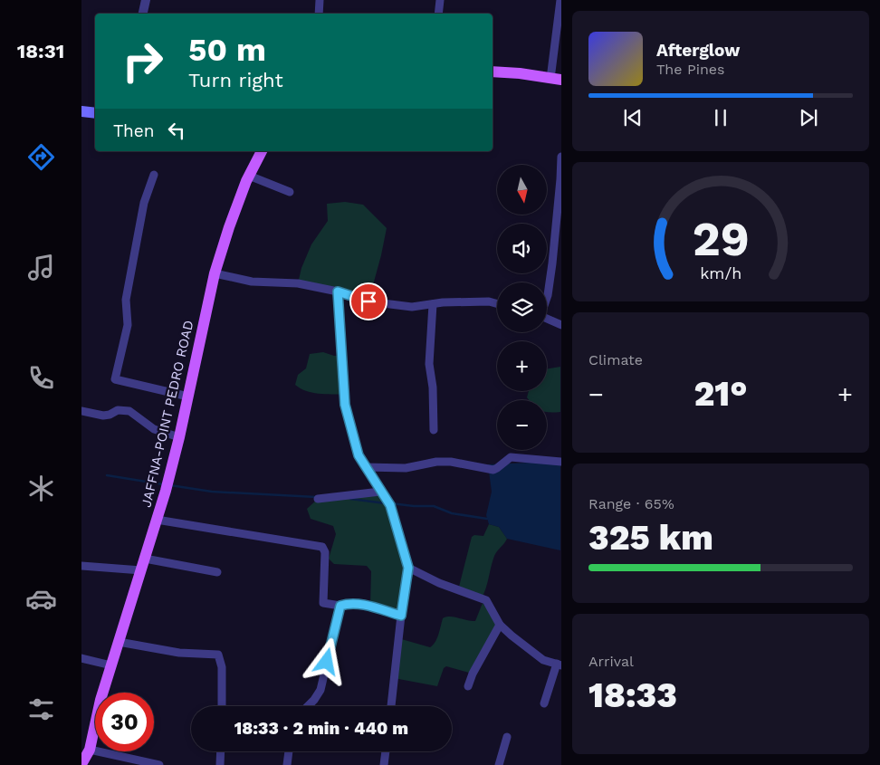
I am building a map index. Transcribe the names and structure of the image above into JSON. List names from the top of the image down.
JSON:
{
  "streets": {
    "main road": ["JAFFNA-POINT PEDRO ROAD"]
  },
  "north": "bottom",
  "page": {
    "tabs": "18:31",
    "turn": ["50 m", "Turn right"],
    "song": ["Afterglow", "The Pines"],
    "then": "Then",
    "map_buttons": ["+", "−"],
    "tile": [
      "Climate",
      ["Range · 65%", "325 km"],
      ["Arrival", "18:33"]
    ],
    "heat": ["−", "21°", "+"],
    "limit": "30",
    "trip": "18:33 · 2 min · 440 m",
    "gauge": ["29", "km/h"]
  }
}
